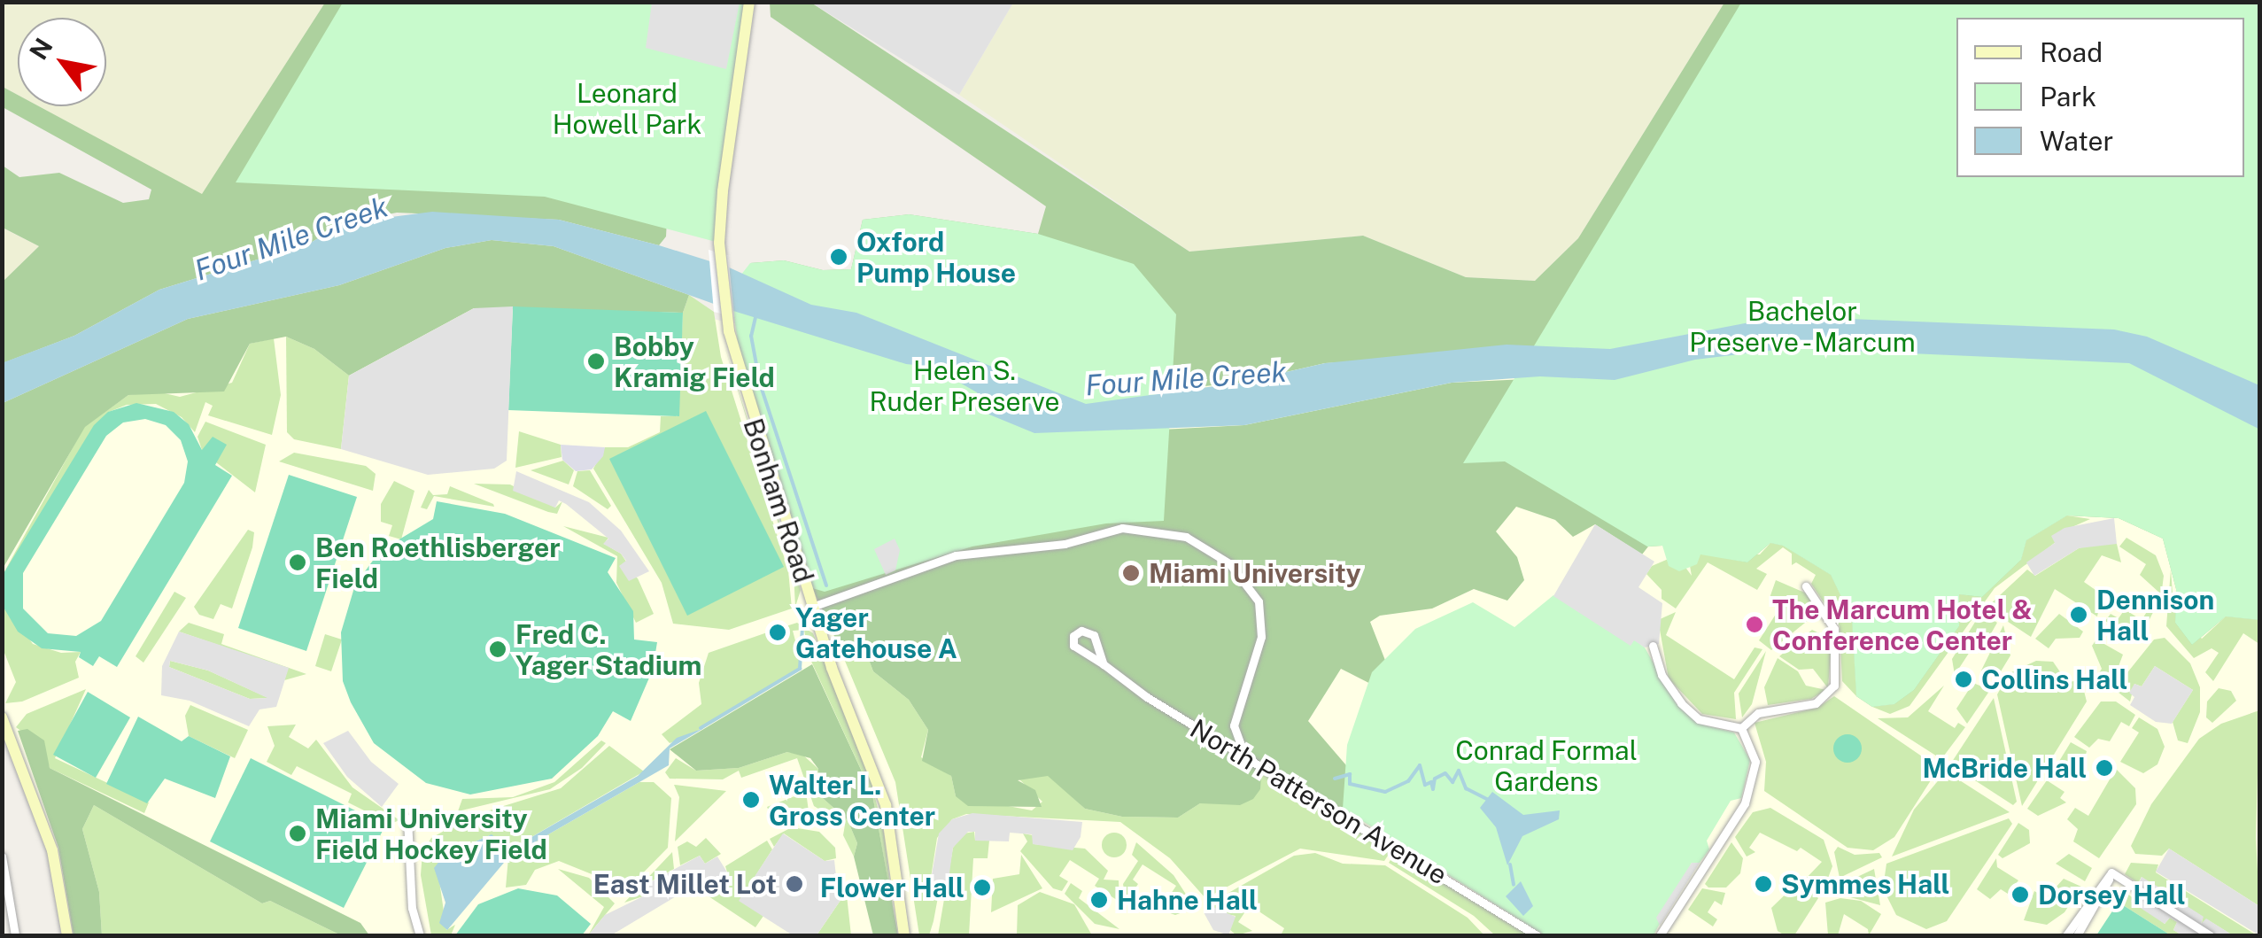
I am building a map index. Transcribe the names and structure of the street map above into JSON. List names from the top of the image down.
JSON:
{
  "streets": {
    "street": ["Bonham Road", "North Patterson Avenue"]
  },
  "water": ["Four Mile Creek"],
  "parks": [
    "Leonard Howell Park",
    "Bachelor Preserve - Marcum",
    "Helen S. Ruder Preserve",
    "Conrad Formal Gardens"
  ],
  "places": [
    "Oxford Pump House",
    "Bobby Kramig Field",
    "Ben Roethlisberger Field",
    "Miami University",
    "Dennison Hall",
    "The Marcum Hotel & Conference Center",
    "Yager Gatehouse A",
    "Fred C. Yager Stadium",
    "Collins Hall",
    "McBride Hall",
    "Walter L. Gross Center",
    "Miami University Field Hockey Field",
    "East Millet Lot",
    "Symmes Hall",
    "Flower Hall",
    "Dorsey Hall",
    "Hahne Hall"
  ],
  "legend": ["Road", "Park", "Water"],
  "north": "top left"
}
